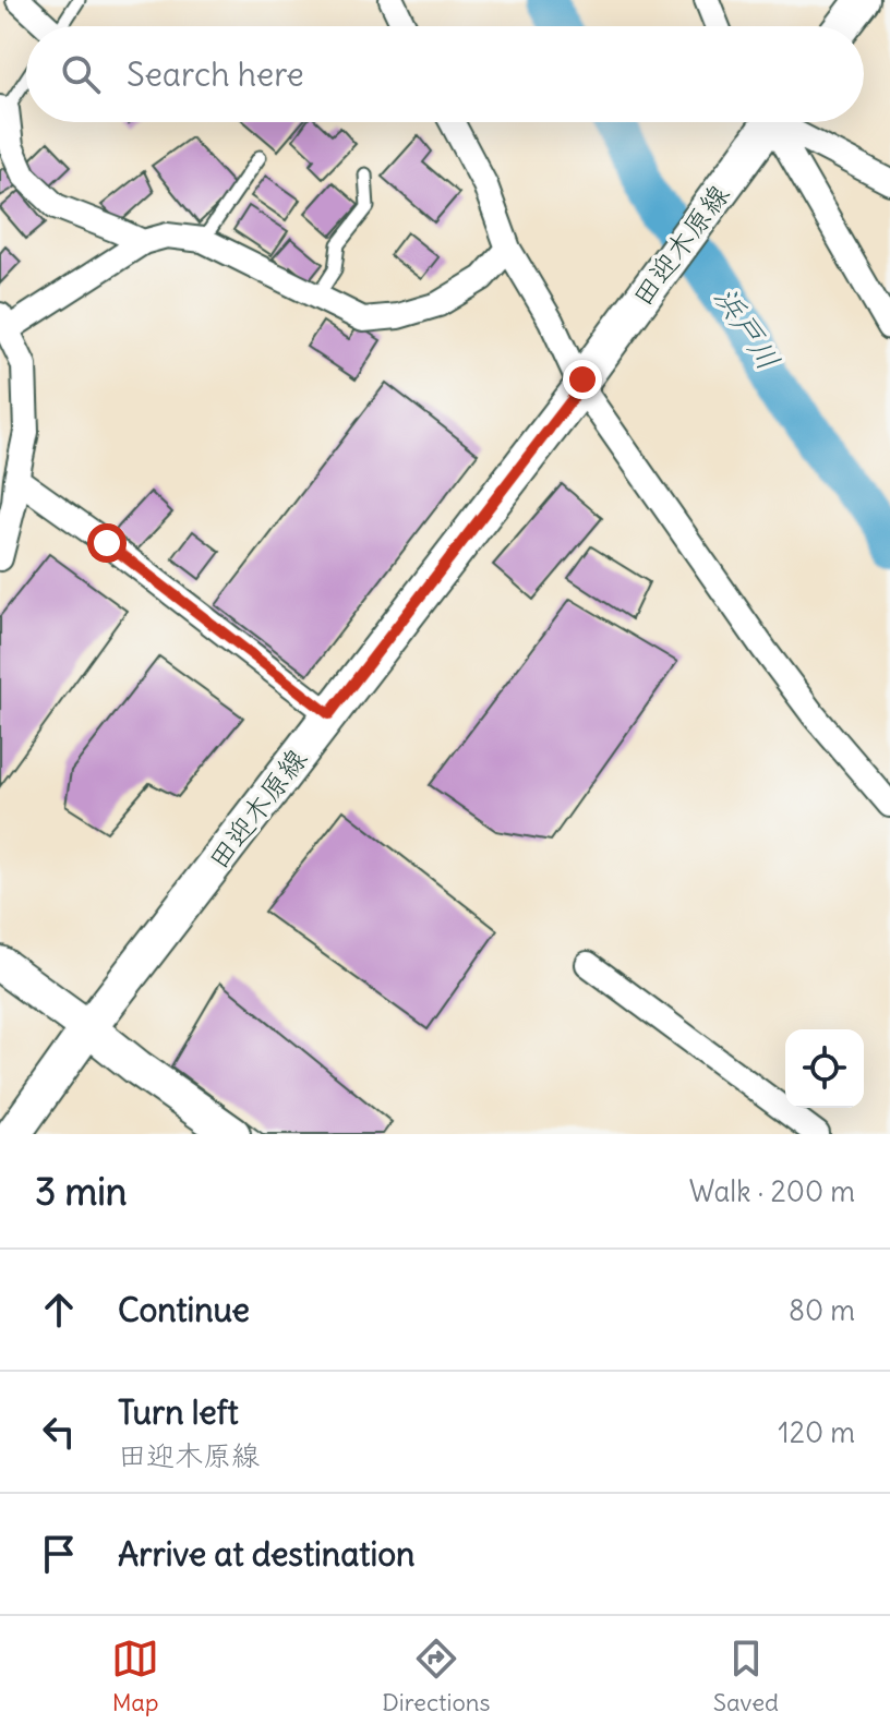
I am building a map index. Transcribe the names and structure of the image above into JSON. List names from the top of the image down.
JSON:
{
  "streets": {
    "main road": ["田迎木原線"]
  },
  "water": ["浜戸川"],
  "page": {
    "search": "Search here",
    "heading": ["3 min", "Walk · 200 m"],
    "list": [
      ["Continue", "80 m"],
      ["Turn left", "田迎木原線", "120 m"],
      "Arrive at destination"
    ],
    "nav": ["Map", "Directions", "Saved"]
  }
}
